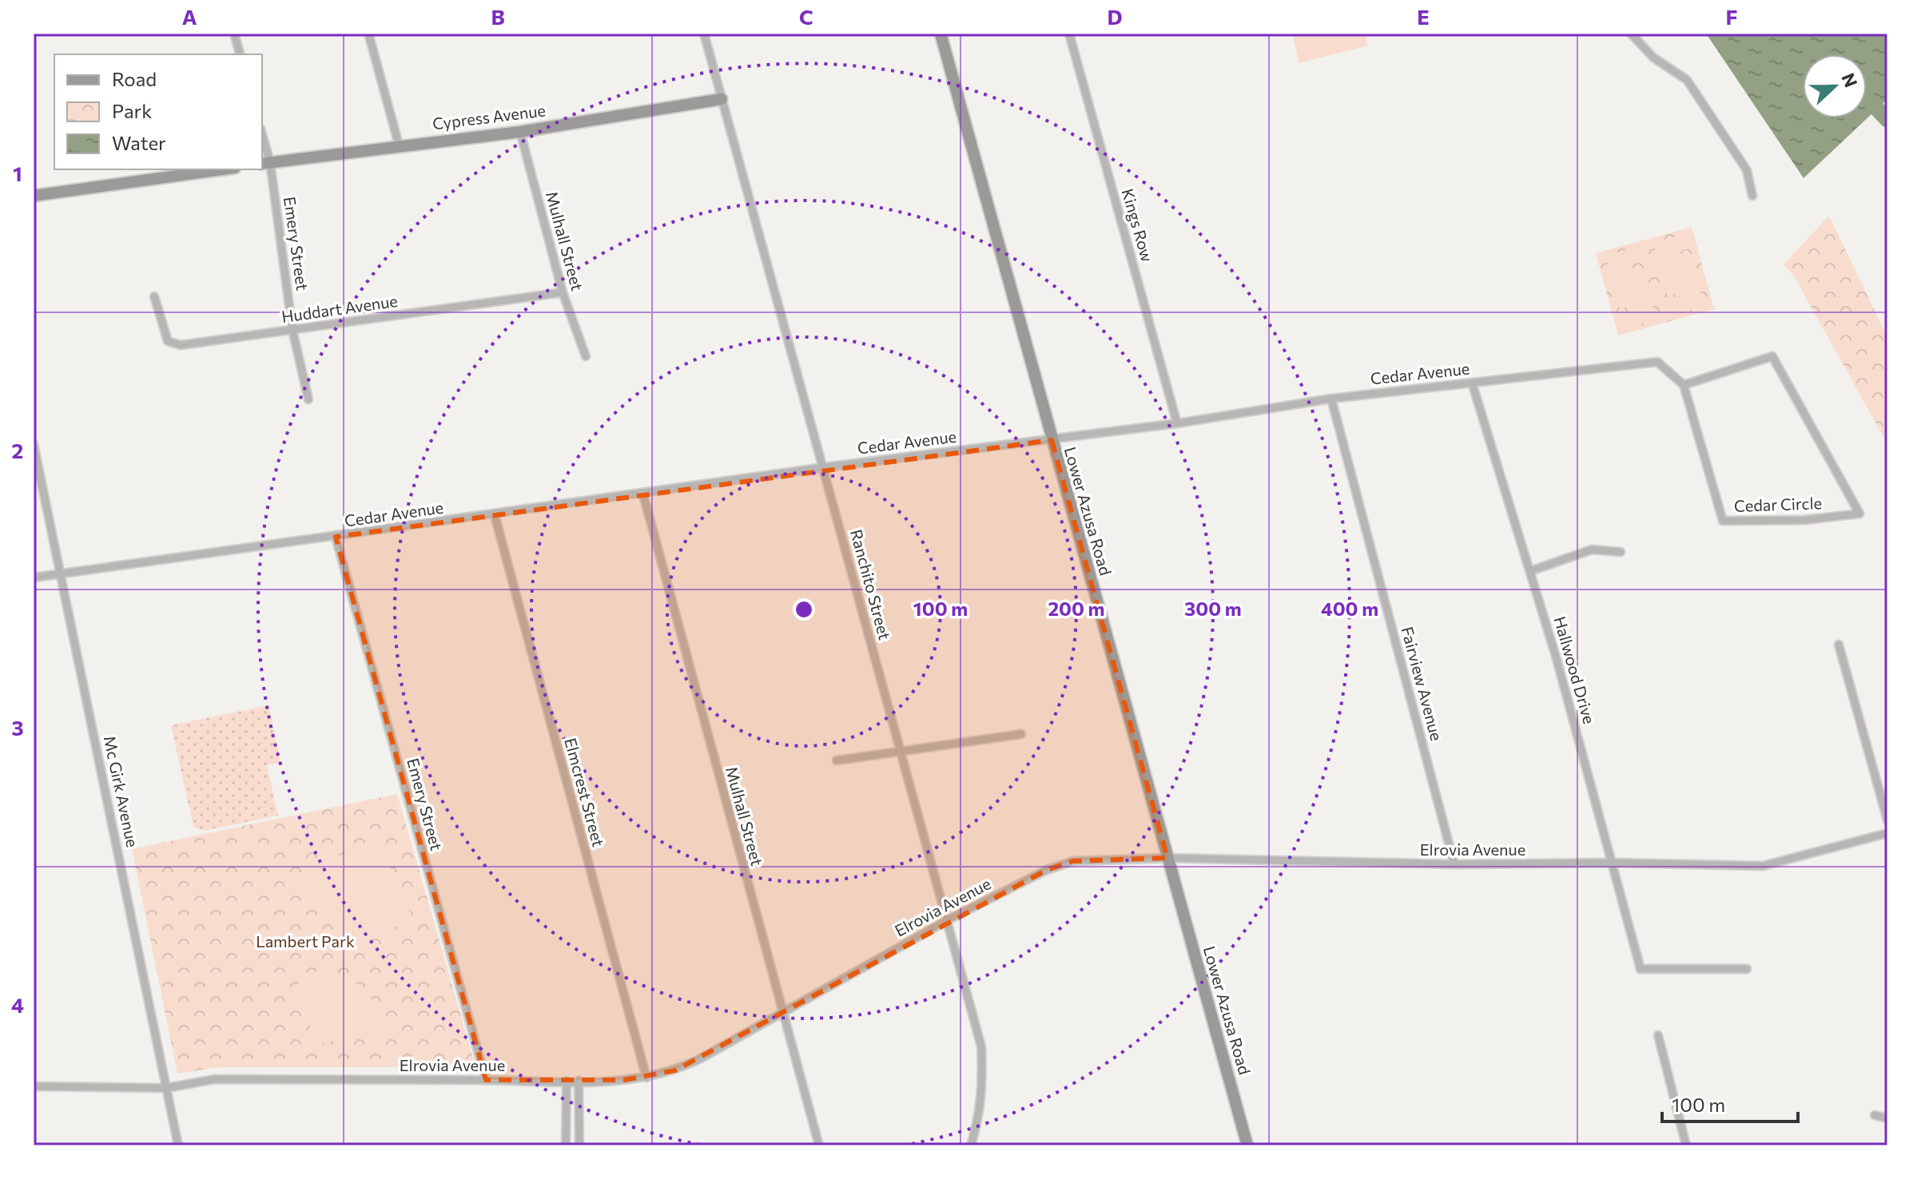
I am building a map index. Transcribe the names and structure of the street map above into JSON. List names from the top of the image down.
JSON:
{
  "streets": {
    "main road": ["Cypress Avenue", "Lower Azusa Road"],
    "street": [
      "Kings Row",
      "Mulhall Street",
      "Emery Street",
      "Huddart Avenue",
      "Cedar Avenue",
      "Cedar Circle",
      "Ranchito Street",
      "Hallwood Drive",
      "Fairview Avenue",
      "Mc Girk Avenue",
      "Elmcrest Street",
      "Elrovia Avenue"
    ]
  },
  "crossings": [
    ["Cypress Avenue", "Mulhall Street"],
    ["Cypress Avenue", "Emery Street"],
    ["Cypress Avenue", "Ranchito Street"],
    ["Kings Row", "Cedar Avenue"],
    ["Mulhall Street", "Huddart Avenue"],
    ["Mulhall Street", "Cedar Avenue"],
    ["Mulhall Street", "Elrovia Avenue"],
    ["Emery Street", "Huddart Avenue"],
    ["Emery Street", "Cedar Avenue"],
    ["Emery Street", "Elrovia Avenue"],
    ["Cedar Avenue", "Cedar Circle"],
    ["Cedar Avenue", "Lower Azusa Road"],
    ["Cedar Avenue", "Ranchito Street"],
    ["Cedar Avenue", "Hallwood Drive"],
    ["Cedar Avenue", "Fairview Avenue"],
    ["Cedar Avenue", "Mc Girk Avenue"],
    ["Cedar Avenue", "Elmcrest Street"],
    ["Lower Azusa Road", "Elrovia Avenue"],
    ["Ranchito Street", "Elrovia Avenue"],
    ["Hallwood Drive", "Elrovia Avenue"],
    ["Fairview Avenue", "Elrovia Avenue"],
    ["Mc Girk Avenue", "Elrovia Avenue"],
    ["Elmcrest Street", "Elrovia Avenue"]
  ],
  "parks": ["Lambert Park"],
  "legend": ["Road", "Park", "Water"],
  "scale_bar": "100 m",
  "north": "right",
  "grid": {
    "columns": [
      "A",
      "B",
      "C",
      "D",
      "E",
      "F"
    ],
    "rows": [
      "1",
      "2",
      "3",
      "4"
    ]
  },
  "rings": [
    "100 m",
    "200 m",
    "300 m",
    "400 m"
  ]
}
